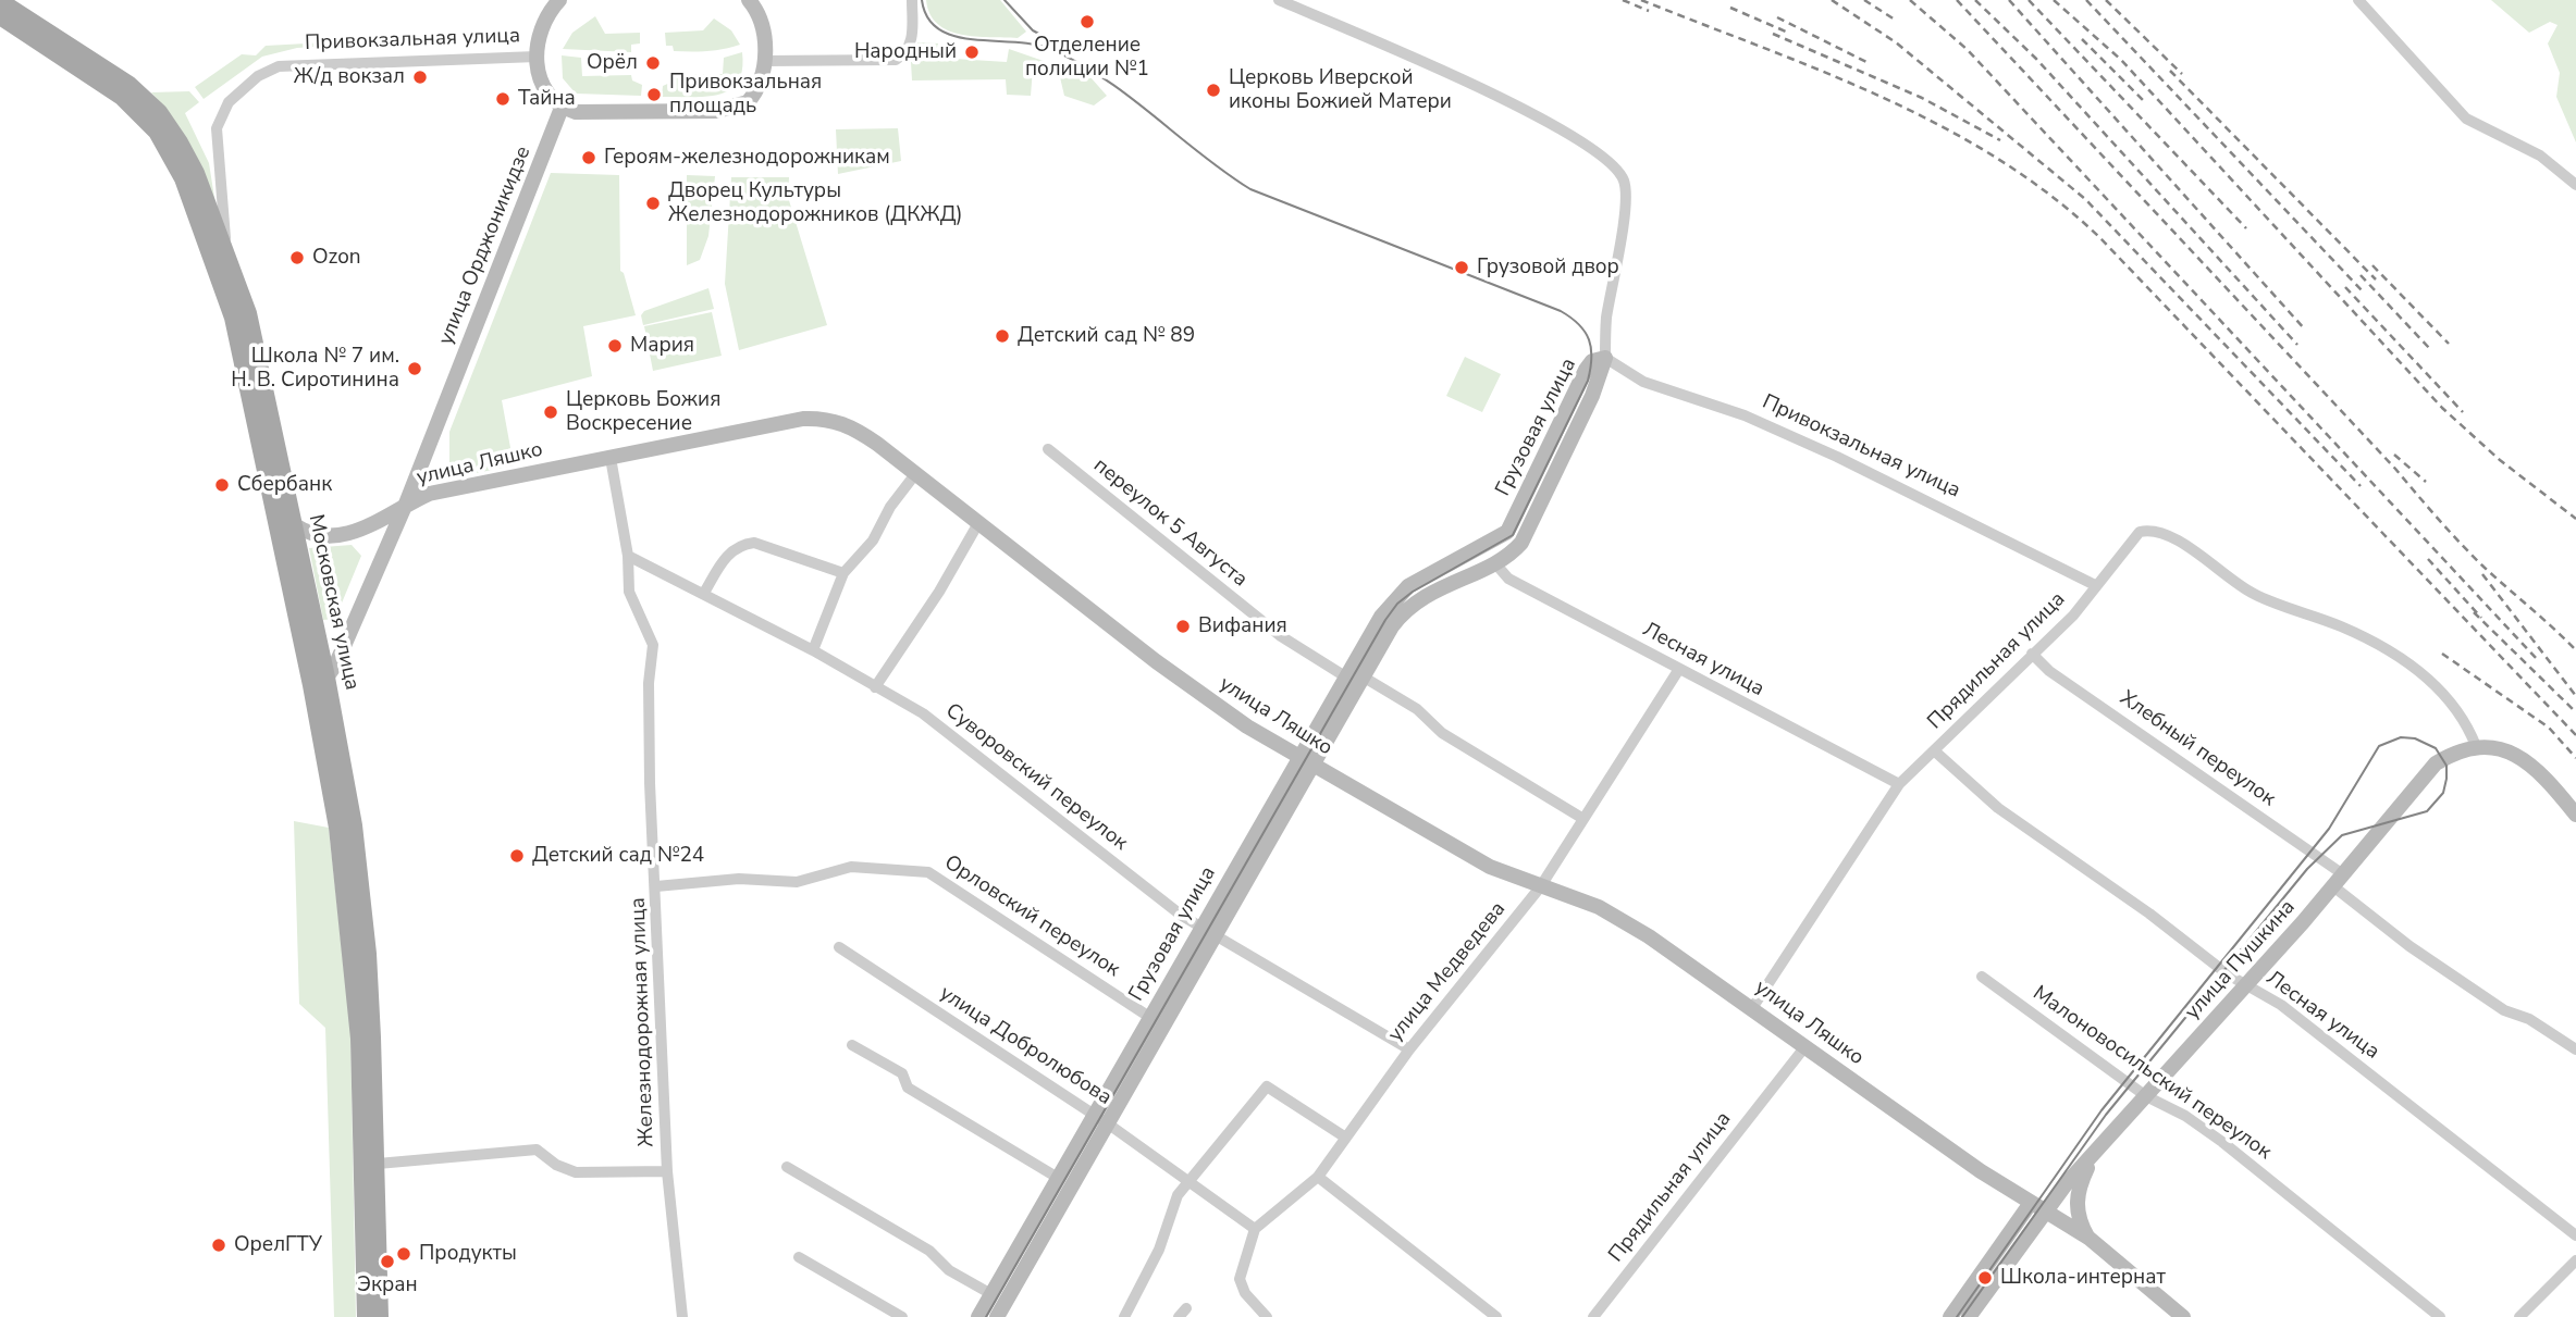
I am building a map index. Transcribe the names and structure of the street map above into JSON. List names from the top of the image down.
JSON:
{
  "streets": {
    "main road": ["Московская улица"],
    "street": [
      "Привокзальная улица",
      "улица Орджоникидзе",
      "Грузовая улица",
      "улица Ляшко",
      "переулок 5 Августа",
      "Лесная улица",
      "Прядильная улица",
      "Хлебный переулок",
      "Суворовский переулок",
      "Орловский переулок",
      "улица Пушкина",
      "улица Медведева",
      "Железнодорожная улица",
      "улица Добролюбова",
      "Малоновосильский переулок"
    ]
  },
  "crossings": [
    ["Привокзальная улица", "улица Орджоникидзе"],
    ["Привокзальная улица", "Грузовая улица"],
    ["Привокзальная улица", "Московская улица"],
    ["Привокзальная улица", "Прядильная улица"],
    ["улица Орджоникидзе", "улица Ляшко"],
    ["улица Орджоникидзе", "Московская улица"],
    ["Грузовая улица", "улица Ляшко"],
    ["Грузовая улица", "переулок 5 Августа"],
    ["Грузовая улица", "Лесная улица"],
    ["Грузовая улица", "Суворовский переулок"],
    ["Грузовая улица", "Орловский переулок"],
    ["Грузовая улица", "улица Добролюбова"],
    ["улица Ляшко", "Московская улица"],
    ["улица Ляшко", "Прядильная улица"],
    ["улица Ляшко", "улица Пушкина"],
    ["улица Ляшко", "улица Медведева"],
    ["улица Ляшко", "Железнодорожная улица"],
    ["Лесная улица", "Прядильная улица"],
    ["Лесная улица", "улица Пушкина"],
    ["Лесная улица", "улица Медведева"],
    ["Прядильная улица", "Хлебный переулок"],
    ["Прядильная улица", "улица Пушкина"],
    ["Хлебный переулок", "улица Пушкина"],
    ["Суворовский переулок", "улица Медведева"],
    ["Суворовский переулок", "Железнодорожная улица"],
    ["Орловский переулок", "Железнодорожная улица"],
    ["улица Пушкина", "Малоновосильский переулок"],
    ["улица Медведева", "улица Добролюбова"]
  ],
  "places": [
    "Отделение полиции №1",
    "Народный",
    "Орёл",
    "Ж/д вокзал",
    "Церковь Иверской иконы Божией Матери",
    "Привокзальная площадь",
    "Тайна",
    "Героям-железнодорожникам",
    "Дворец Культуры Железнодорожников (ДКЖД)",
    "Ozon",
    "Грузовой двор",
    "Детский сад № 89",
    "Мария",
    "Школа № 7 им. Н. В. Сиротинина",
    "Церковь Божия Воскресение",
    "Сбербанк",
    "Вифания",
    "Детский сад №24",
    "ОрелГТУ",
    "Продукты",
    "Экран",
    "Школа-интернат"
  ]
}
